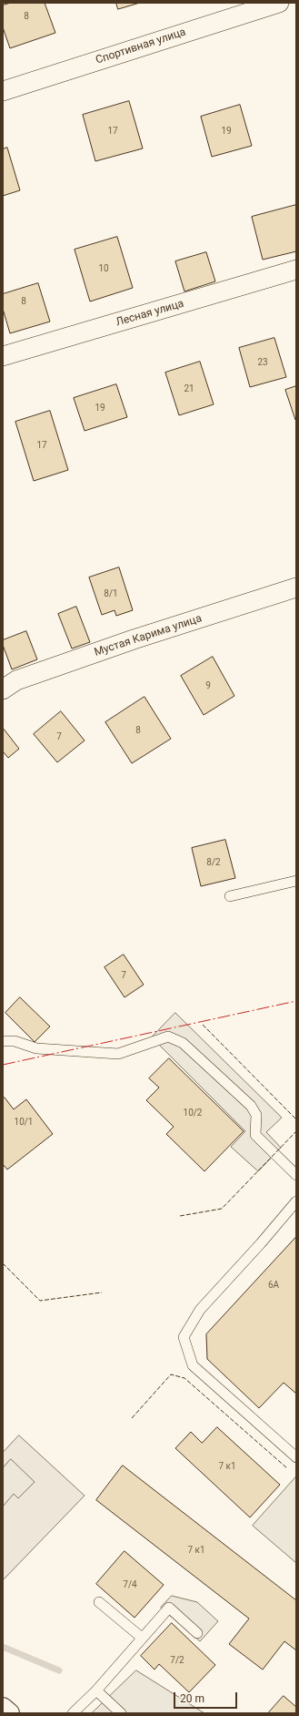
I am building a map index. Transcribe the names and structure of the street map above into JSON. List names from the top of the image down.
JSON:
{
  "streets": {
    "street": ["Спортивная улица", "Лесная улица", "Мустая Карима улица"]
  },
  "house_numbers": [
    "8",
    "17",
    "19",
    "10",
    "8",
    "23",
    "21",
    "19",
    "17",
    "8/1",
    "9",
    "8",
    "7",
    "8/2",
    "7",
    "10/2",
    "10/1",
    "6А",
    "7 к1",
    "7 к1",
    "7/4",
    "7/2"
  ],
  "scale_bar": "20 m"
}
